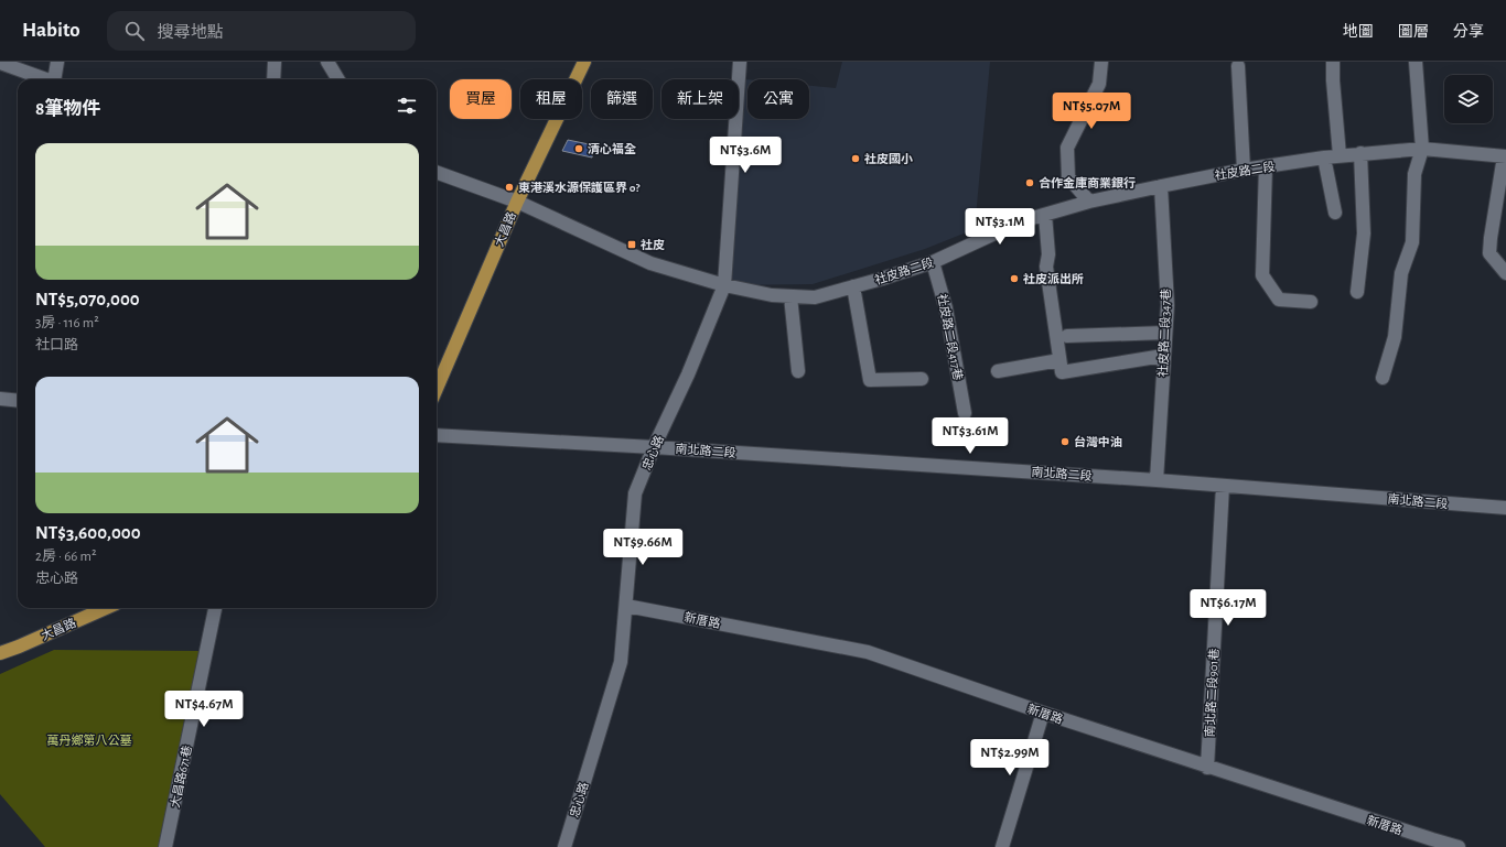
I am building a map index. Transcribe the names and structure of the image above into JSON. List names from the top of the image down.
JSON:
{
  "streets": {
    "main road": ["大昌路"],
    "street": [
      "社皮路二段",
      "社皮路二段347巷",
      "社皮路二段417巷",
      "南北路二段",
      "忠心路",
      "新厝路",
      "南北路二段901巷",
      "大昌路671巷"
    ]
  },
  "crossings": [
    ["社皮路二段", "大昌路"],
    ["社皮路二段", "社皮路二段347巷"],
    ["社皮路二段", "社皮路二段417巷"],
    ["社皮路二段", "忠心路"],
    ["社皮路二段347巷", "南北路二段"],
    ["南北路二段", "忠心路"],
    ["南北路二段", "南北路二段901巷"],
    ["忠心路", "新厝路"],
    ["新厝路", "南北路二段901巷"]
  ],
  "parks": ["萬丹鄉第八公墓"],
  "places": {
    "other": [
      "清心福全",
      "社皮國小",
      "合作金庫商業銀行",
      "東港溪水源保護區界 0?",
      "社皮派出所",
      "台灣中油"
    ],
    "transit": ["社皮"]
  },
  "page": {
    "header": "Habito",
    "search": "搜尋地點",
    "nav": ["地圖", "圖層", "分享"],
    "chip": [
      "買屋",
      "租屋",
      "篩選",
      "新上架",
      "公寓"
    ],
    "heading": "8筆物件",
    "price": [
      "NT$5.07M",
      "NT$3.6M",
      "NT$3.1M",
      "NT$3.61M",
      "NT$9.66M",
      "NT$6.17M",
      "NT$4.67M",
      "NT$2.99M"
    ],
    "list": [
      {
        "name": "NT$5,070,000",
        "note": "3房 · 116 m² · 社口路"
      },
      {
        "name": "NT$3,600,000",
        "note": "2房 · 66 m² · 忠心路"
      }
    ]
  }
}
